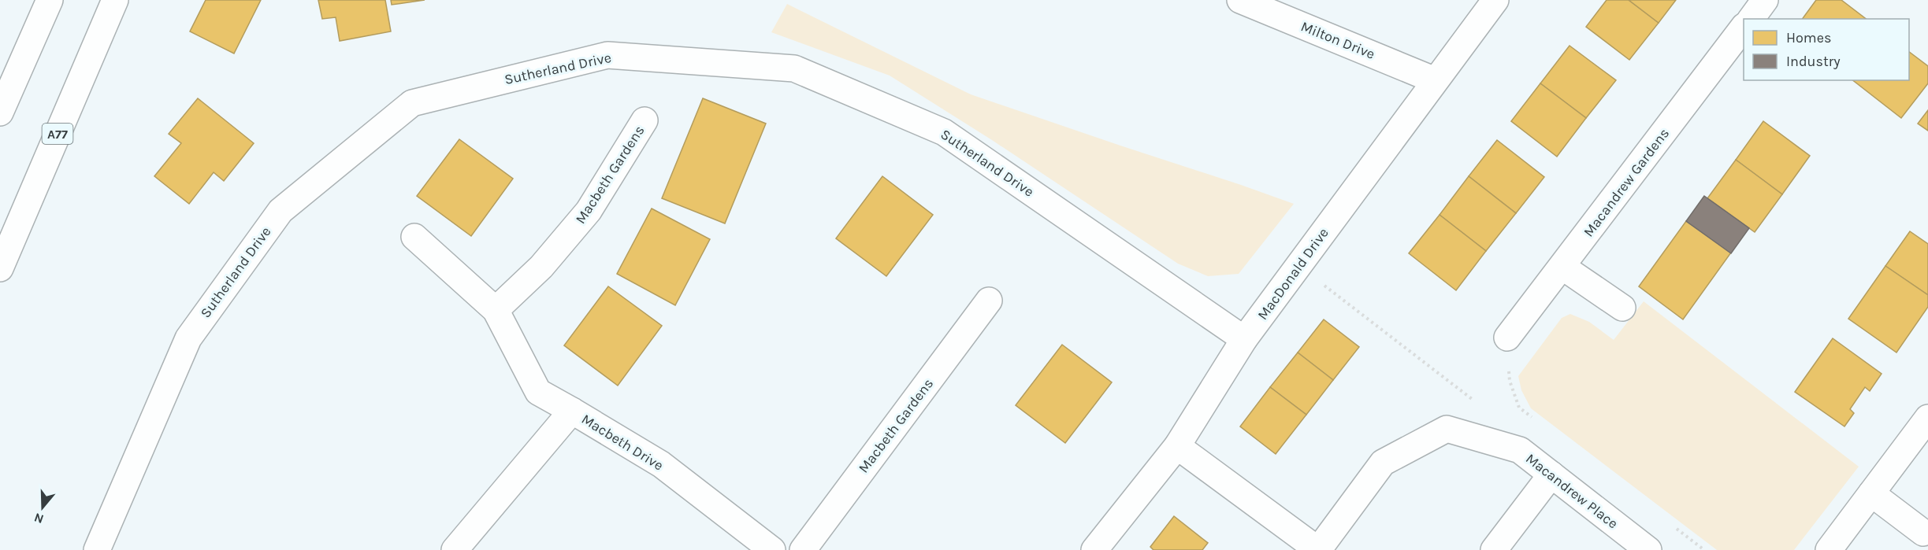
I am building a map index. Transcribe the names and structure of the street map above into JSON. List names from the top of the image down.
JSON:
{
  "streets": {
    "main road": [
      "Milton Drive",
      "Sutherland Drive",
      "A77",
      "Macbeth Gardens",
      "Macandrew Gardens",
      "MacDonald Drive",
      "Macbeth Drive",
      "Macandrew Place"
    ]
  },
  "crossings": [
    ["Milton Drive", "MacDonald Drive"],
    ["Sutherland Drive", "MacDonald Drive"]
  ],
  "legend": ["Homes", "Industry"],
  "north": "bottom"
}
